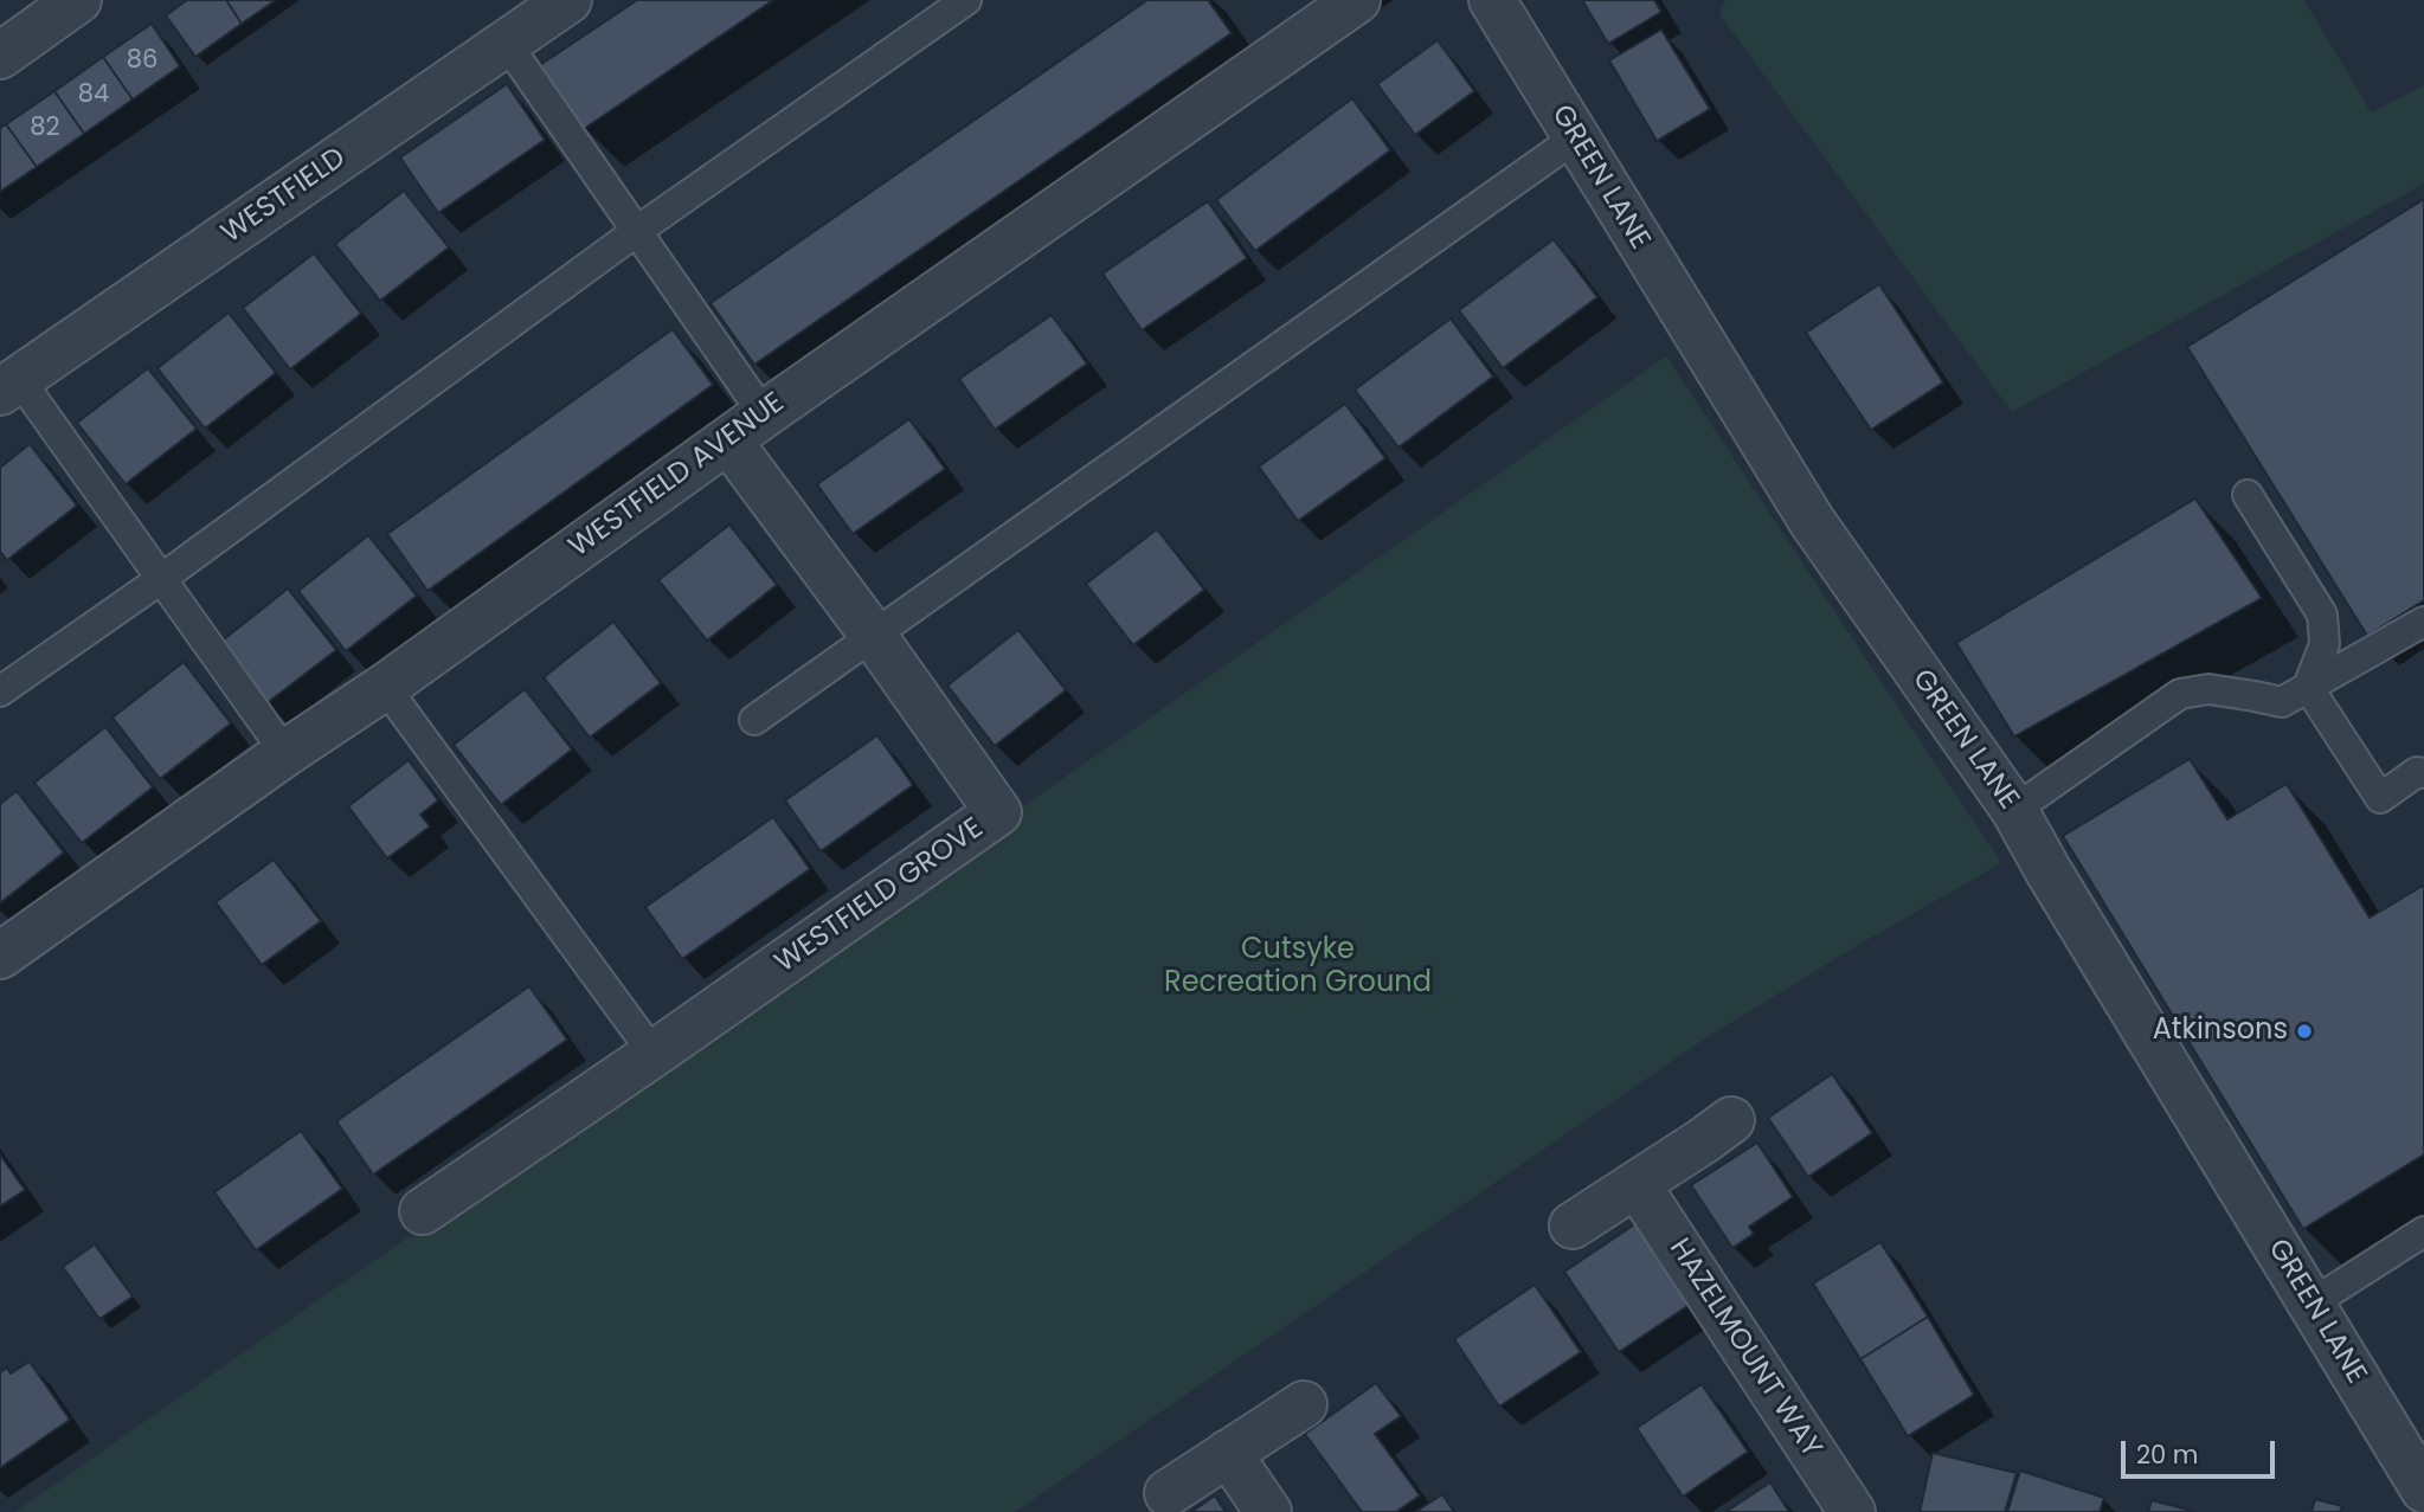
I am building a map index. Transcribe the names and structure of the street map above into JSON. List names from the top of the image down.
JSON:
{
  "streets": {
    "street": [
      "GREEN LANE",
      "WESTFIELD",
      "WESTFIELD AVENUE",
      "WESTFIELD GROVE",
      "HAZELMOUNT WAY"
    ]
  },
  "crossings": [
    ["WESTFIELD AVENUE", "WESTFIELD GROVE"]
  ],
  "parks": ["Cutsyke Recreation Ground"],
  "places": ["Atkinsons"],
  "house_numbers": ["86", "84", "82"],
  "scale_bar": "20 m"
}
